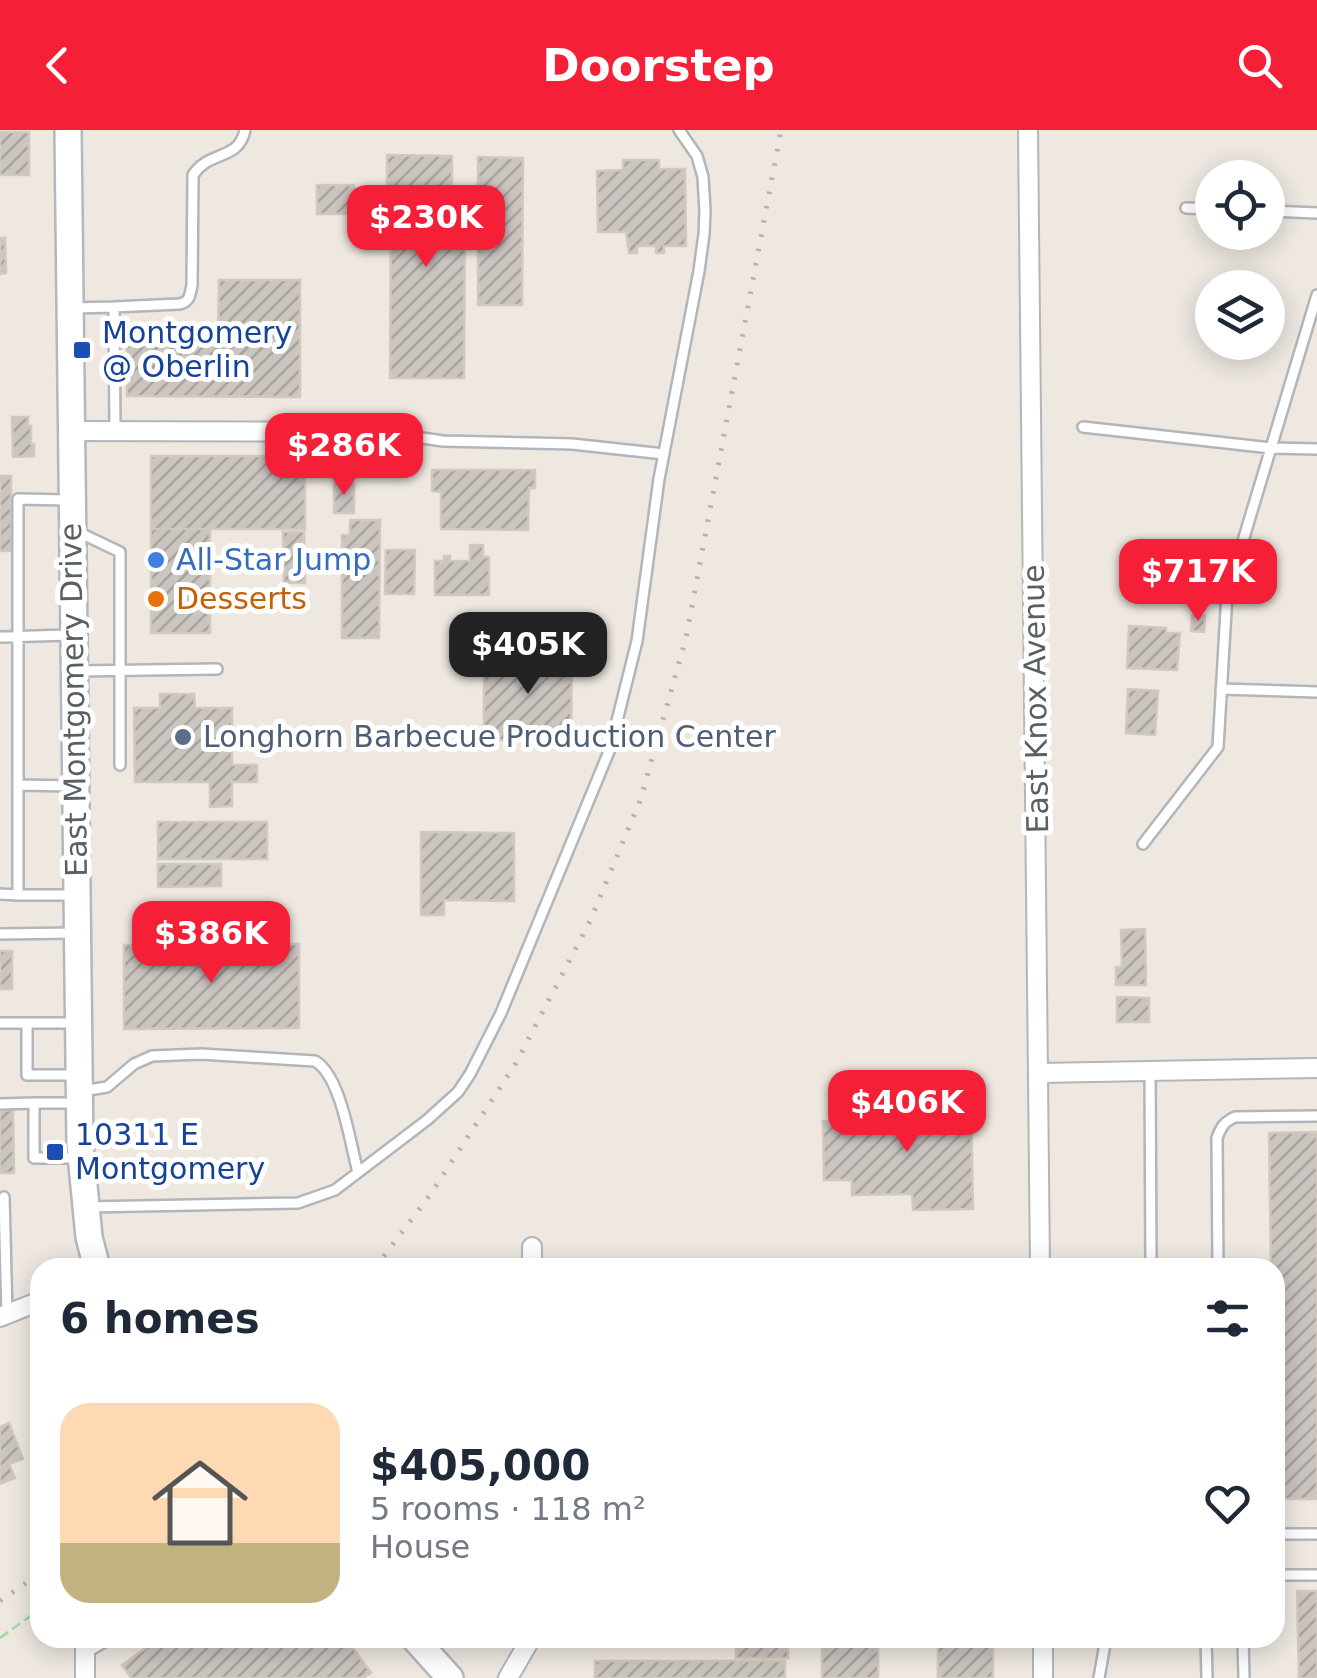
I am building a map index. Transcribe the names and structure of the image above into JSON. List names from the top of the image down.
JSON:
{
  "streets": {
    "main road": ["East Montgomery Drive"],
    "street": ["East Knox Avenue"]
  },
  "places": {
    "transit": ["Montgomery @ Oberlin", "10311 E Montgomery"],
    "other": ["All-Star Jump", "Desserts", "Longhorn Barbecue Production Center"]
  },
  "page": {
    "header": "Doorstep",
    "price": [
      "$230K",
      "$286K",
      "$717K",
      "$405K",
      "$386K",
      "$406K"
    ],
    "heading": "6 homes",
    "list": [
      {
        "name": "$405,000",
        "note": "5 rooms · 118 m² · House"
      }
    ]
  }
}
